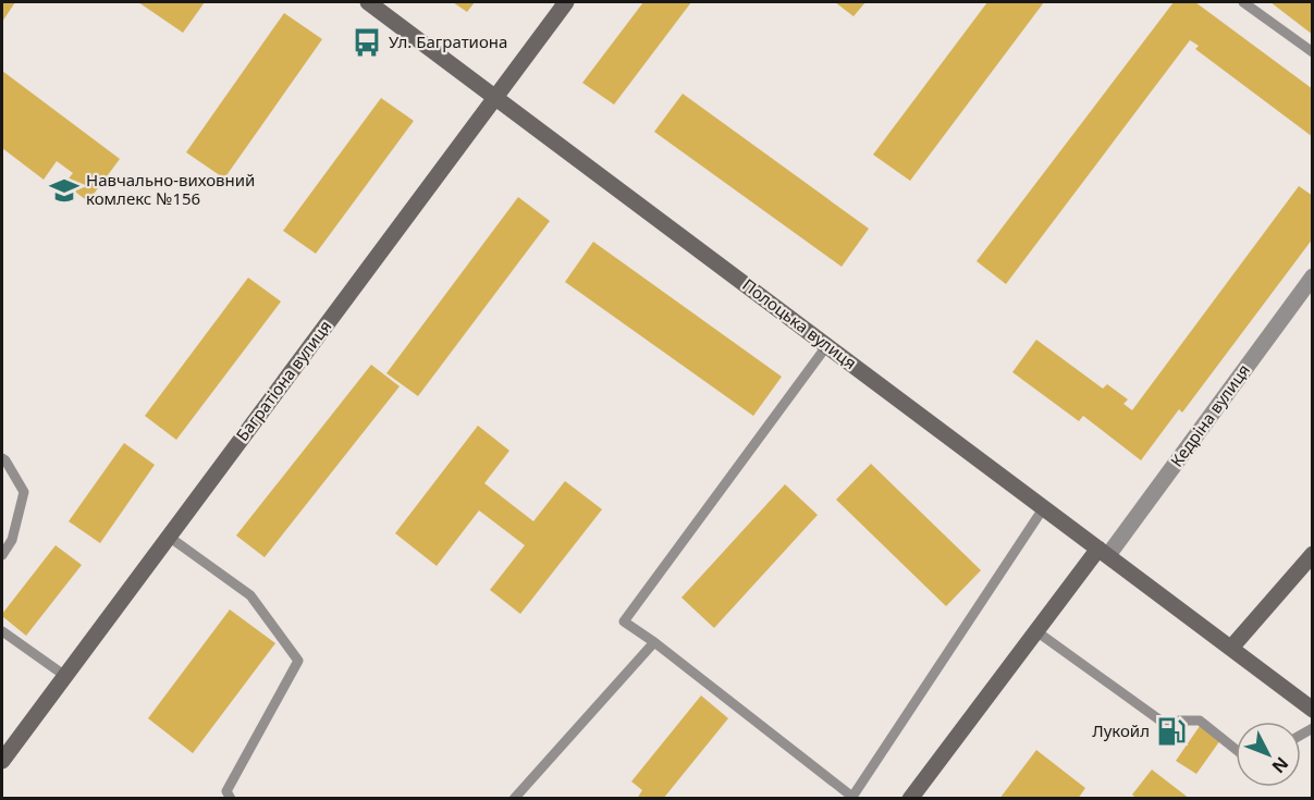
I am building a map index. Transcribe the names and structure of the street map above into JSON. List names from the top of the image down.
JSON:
{
  "streets": {
    "street": ["Полоцька вулиця", "Багратіона вулиця", "Кедріна вулиця"]
  },
  "crossings": [
    ["Полоцька вулиця", "Багратіона вулиця"],
    ["Полоцька вулиця", "Кедріна вулиця"]
  ],
  "places": {
    "bus stop": ["Ул. Багратиона"],
    "school or university": ["Навчально-виховний комлекс №156"],
    "fuel station": ["Лукойл"]
  },
  "north": "bottom right"
}
